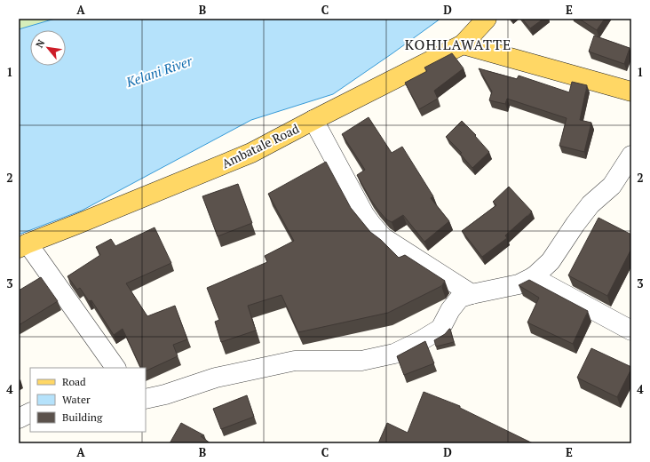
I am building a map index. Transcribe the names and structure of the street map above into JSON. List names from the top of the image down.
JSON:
{
  "streets": {
    "main road": ["Ambatale Road"]
  },
  "districts": ["KOHILAWATTE"],
  "water": ["Kelani River"],
  "legend": ["Road", "Water", "Building"],
  "north": "top left",
  "grid": {
    "columns": [
      "A",
      "B",
      "C",
      "D",
      "E"
    ],
    "rows": [
      "1",
      "2",
      "3",
      "4"
    ]
  }
}
